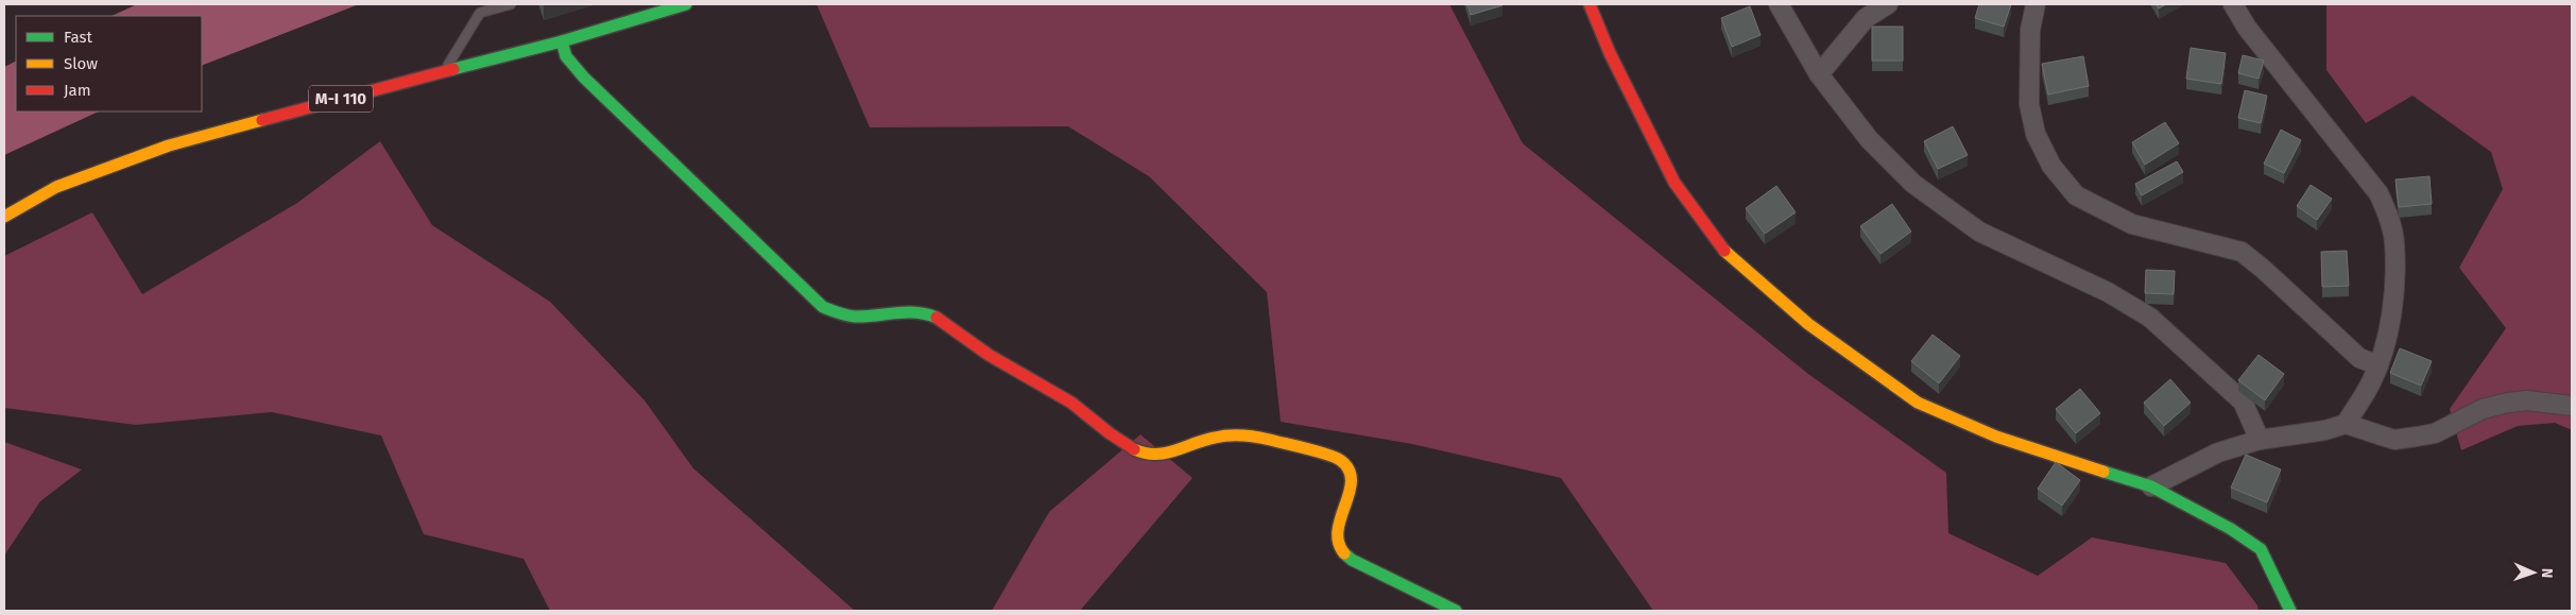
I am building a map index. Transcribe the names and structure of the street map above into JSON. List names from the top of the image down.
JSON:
{
  "streets": {
    "street": ["M-I 110"]
  },
  "legend": ["Fast", "Slow", "Jam"],
  "north": "right"
}
